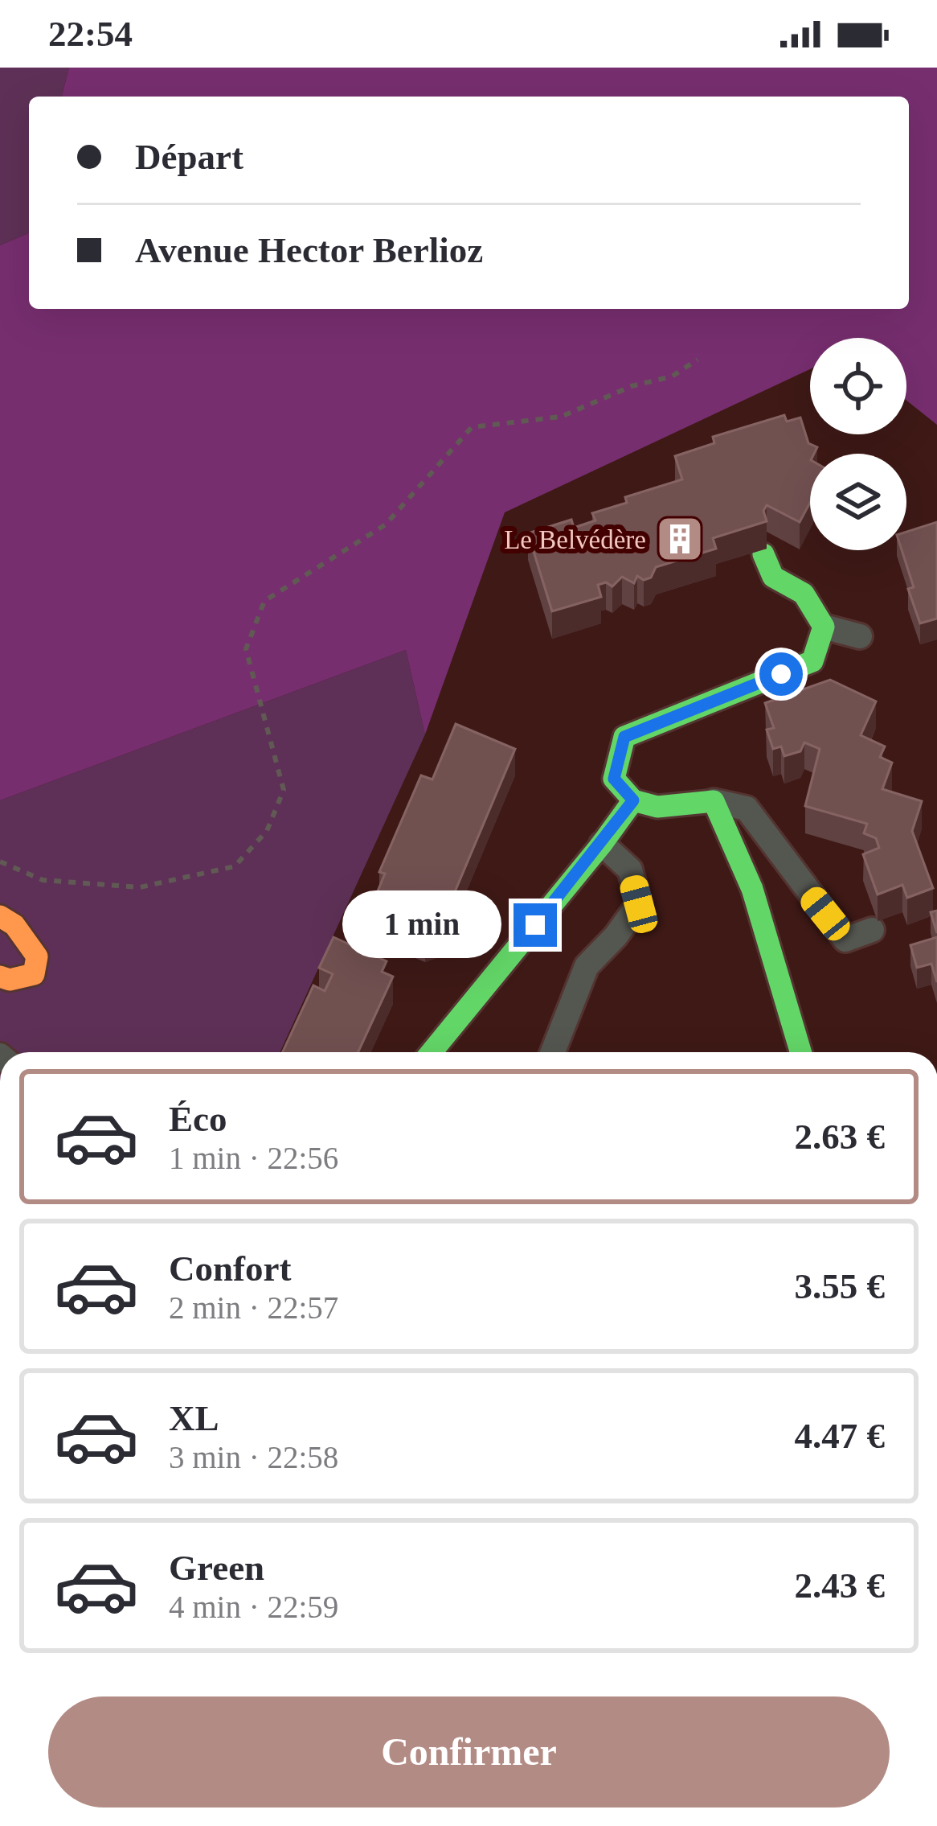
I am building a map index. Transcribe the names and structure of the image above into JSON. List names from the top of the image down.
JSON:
{
  "places": {
    "building": ["Le Belvédère"]
  },
  "page": {
    "status": "22:54",
    "banner": ["Départ", "Avenue Hector Berlioz"],
    "bubble": "1 min",
    "list": [
      {
        "name": "Éco",
        "note": "1 min · 22:56",
        "value": "2.63 €"
      },
      {
        "name": "Confort",
        "note": "2 min · 22:57",
        "value": "3.55 €"
      },
      {
        "name": "XL",
        "note": "3 min · 22:58",
        "value": "4.47 €"
      },
      {
        "name": "Green",
        "note": "4 min · 22:59",
        "value": "2.43 €"
      }
    ],
    "buttons": "Confirmer"
  }
}
